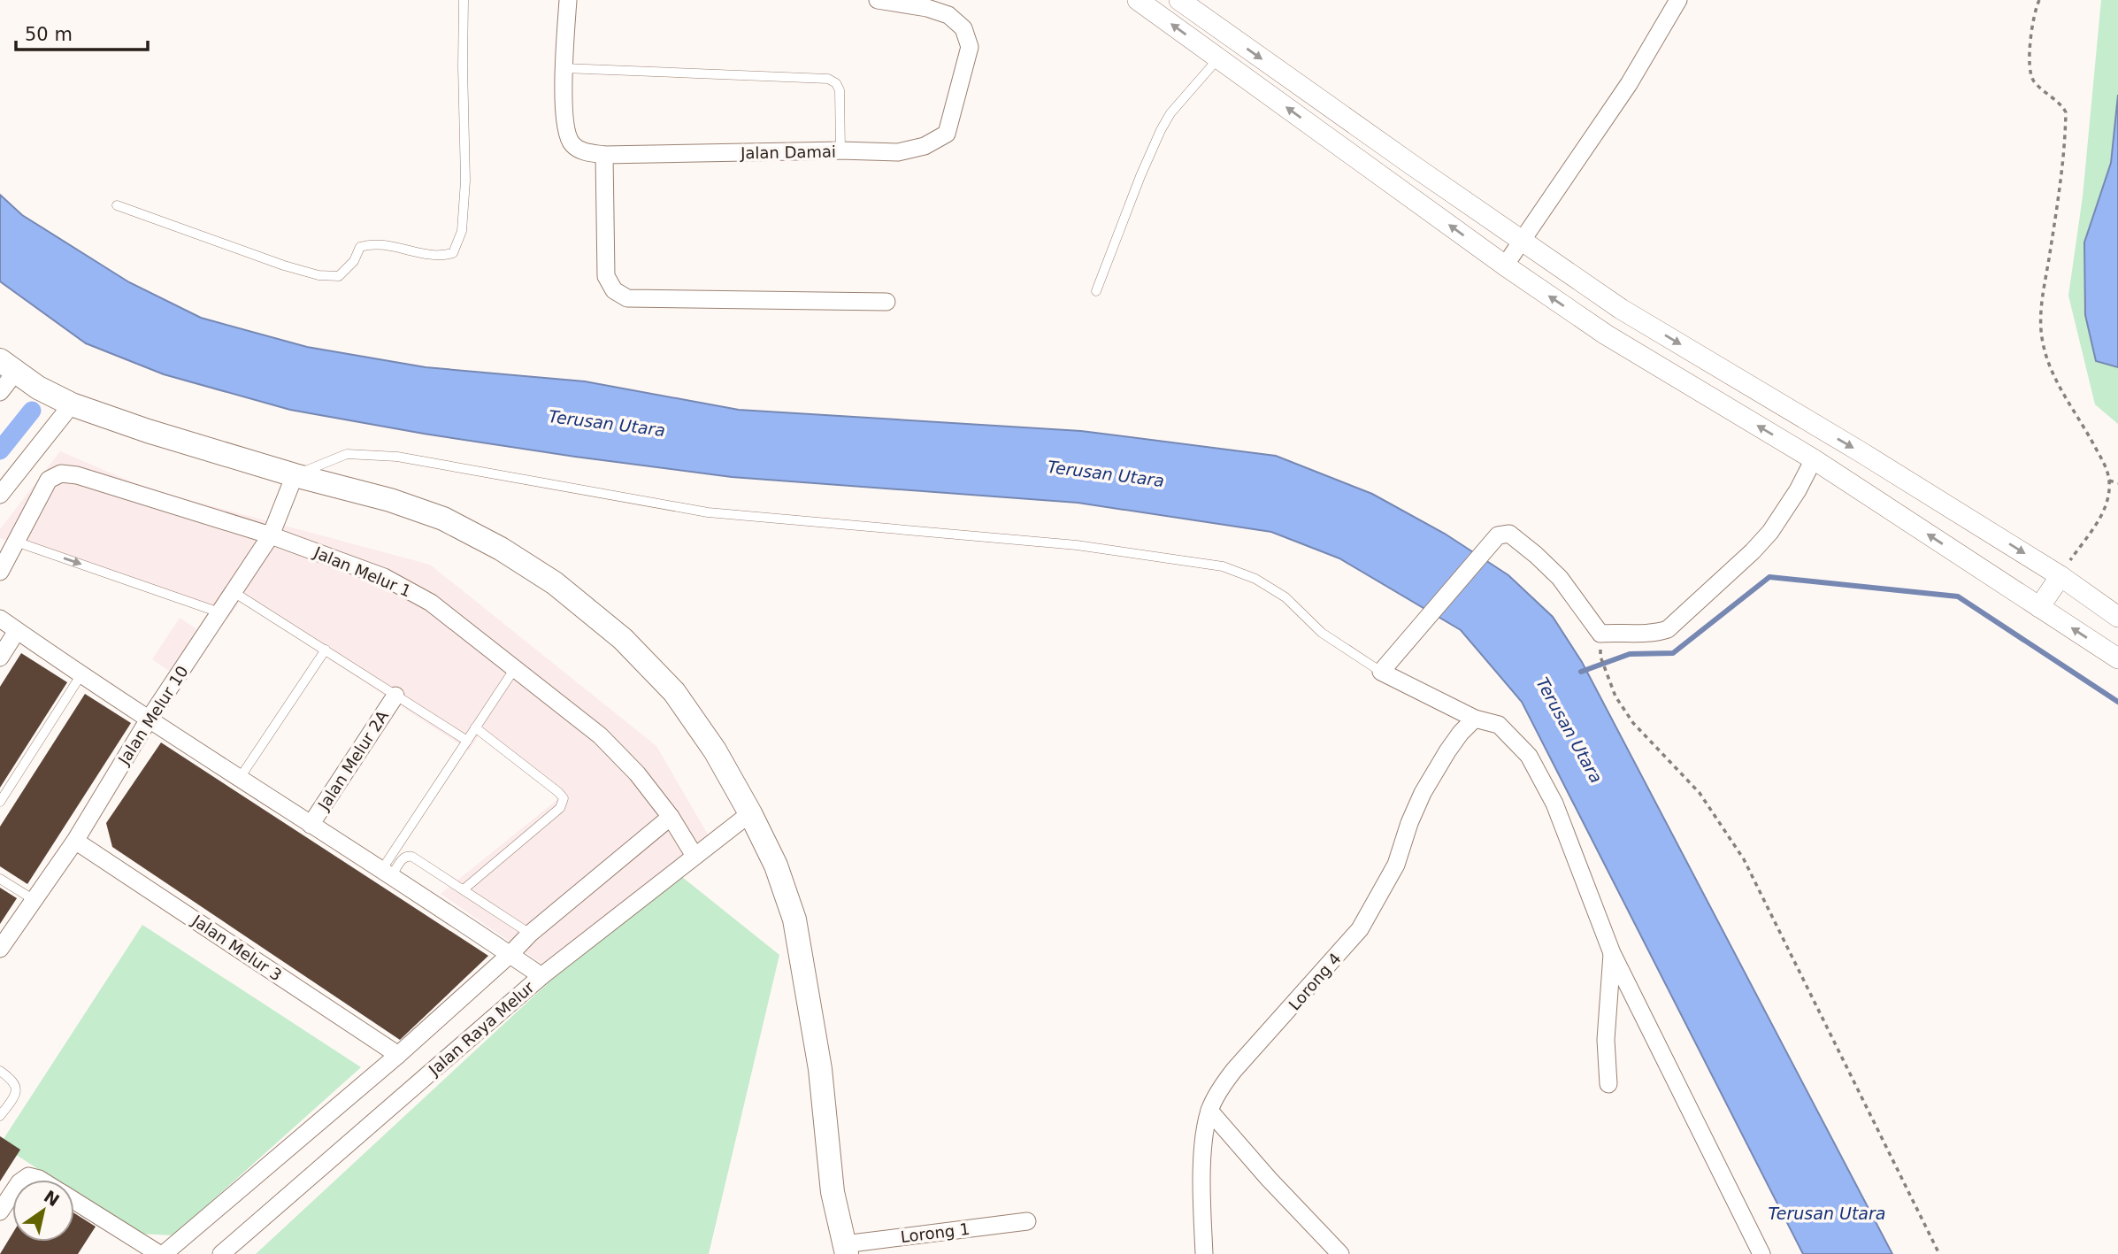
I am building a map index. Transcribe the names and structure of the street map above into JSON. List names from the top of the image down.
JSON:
{
  "streets": {
    "street": [
      "Jalan Damai",
      "Jalan Melur 1",
      "Jalan Melur 10",
      "Jalan Melur 2A",
      "Jalan Melur 3",
      "Lorong 4",
      "Jalan Raya Melur",
      "Lorong 1"
    ]
  },
  "crossings": [
    ["Jalan Melur 1", "Jalan Melur 10"],
    ["Jalan Melur 1", "Jalan Raya Melur"],
    ["Jalan Melur 10", "Jalan Melur 3"]
  ],
  "water": ["Terusan Utara"],
  "scale_bar": "50 m",
  "north": "top right"
}
